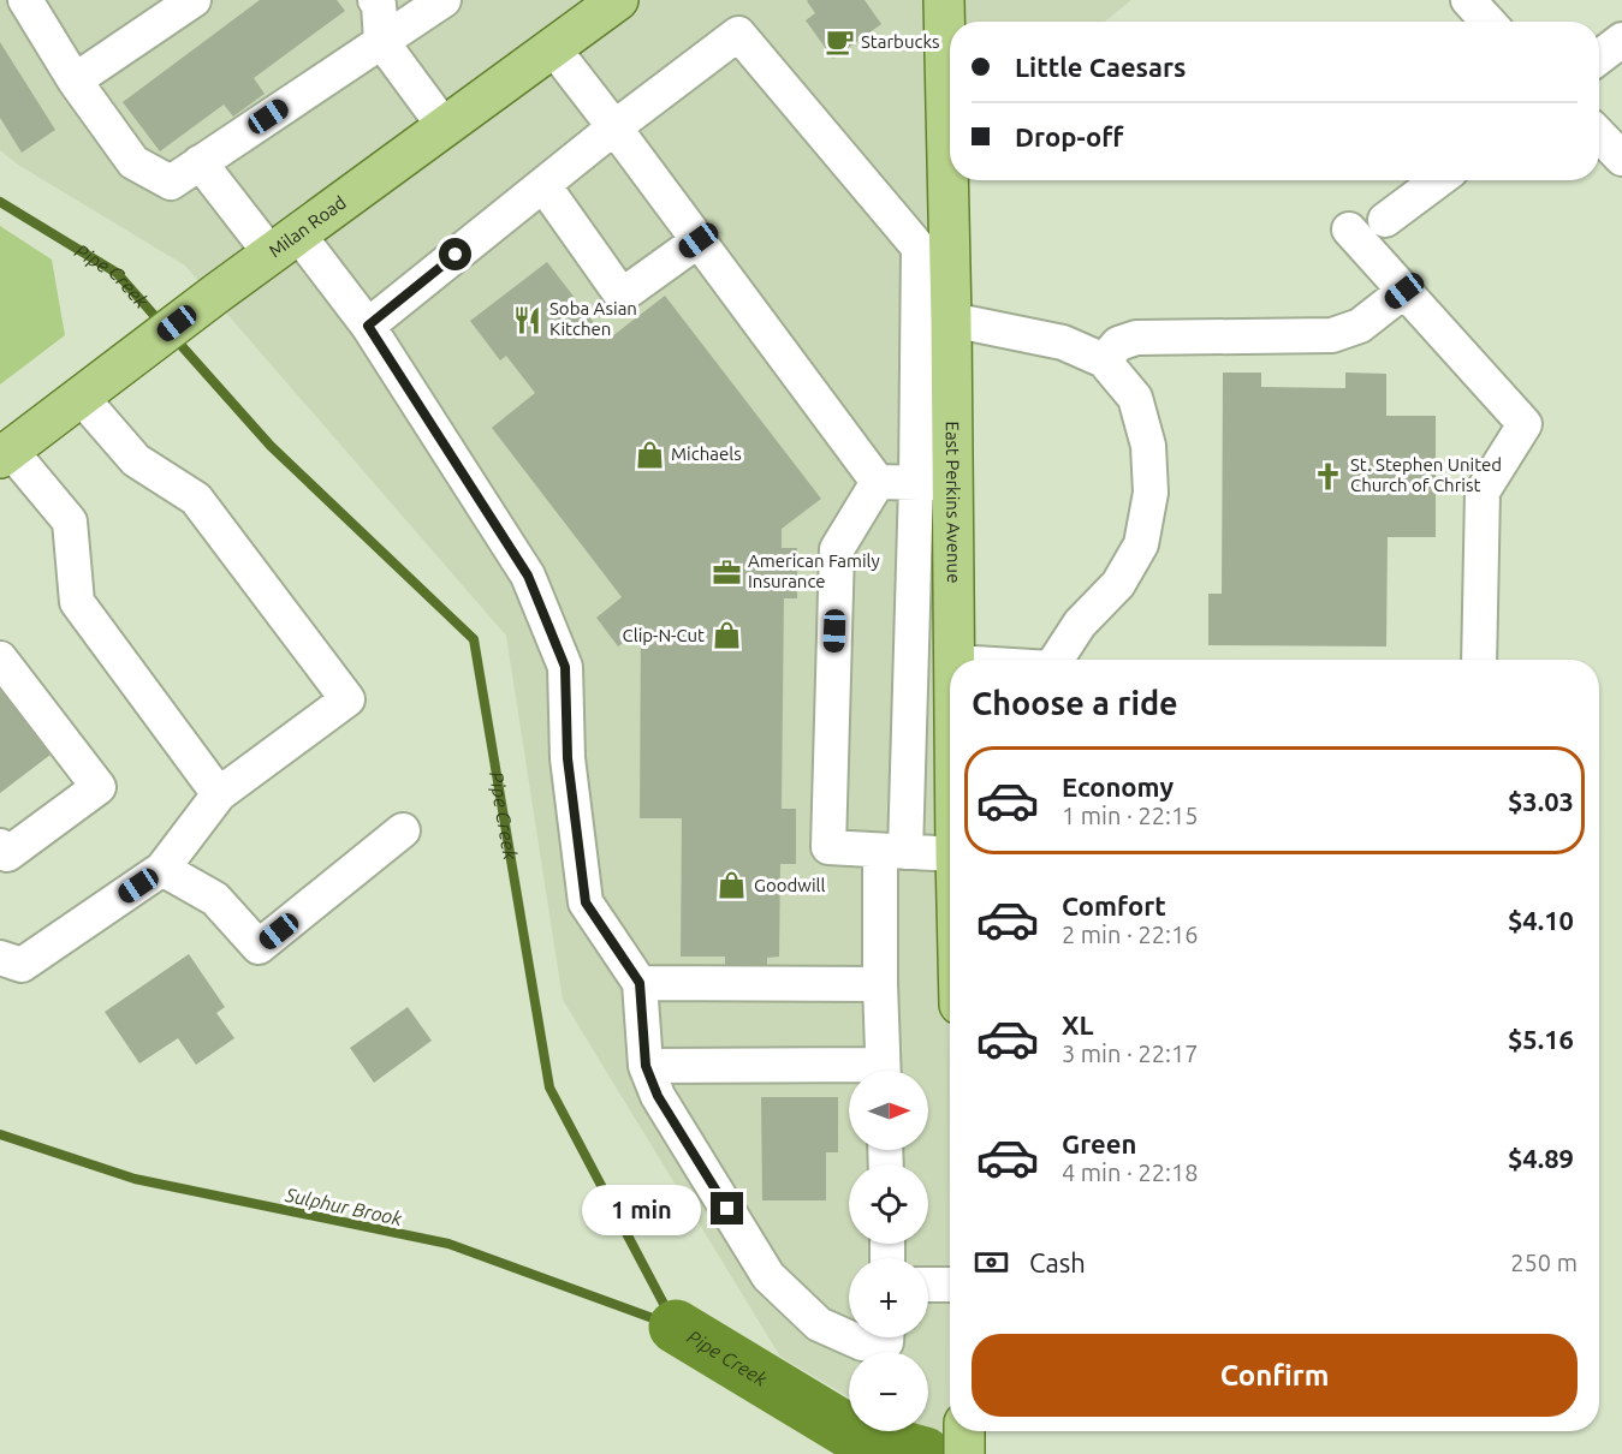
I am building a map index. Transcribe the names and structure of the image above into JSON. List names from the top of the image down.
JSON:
{
  "streets": {
    "main road": ["Milan Road", "East Perkins Avenue"]
  },
  "water": ["Pipe Creek", "Sulphur Brook"],
  "places": {
    "cafe": ["Starbucks"],
    "restaurant": ["Soba Asian Kitchen"],
    "shop": ["Michaels", "Clip-N-Cut", "Goodwill"],
    "church": ["St. Stephen United Church of Christ"],
    "office": ["American Family Insurance"]
  },
  "north": "right",
  "page": {
    "banner": ["Little Caesars", "Drop-off"],
    "heading": "Choose a ride",
    "list": [
      {
        "name": "Economy",
        "note": "1 min · 22:15",
        "value": "$3.03"
      },
      {
        "name": "Comfort",
        "note": "2 min · 22:16",
        "value": "$4.10"
      },
      {
        "name": "XL",
        "note": "3 min · 22:17",
        "value": "$5.16"
      },
      {
        "name": "Green",
        "note": "4 min · 22:18",
        "value": "$4.89"
      }
    ],
    "map_buttons": ["+", "−"],
    "bubble": "1 min",
    "pay": ["Cash", "250 m"],
    "buttons": "Confirm"
  }
}
